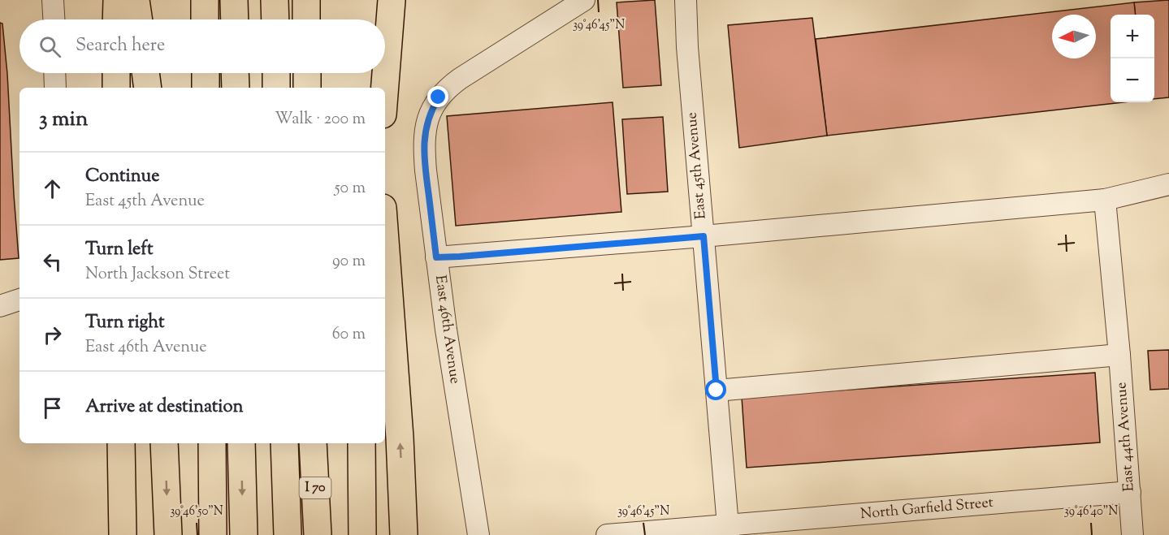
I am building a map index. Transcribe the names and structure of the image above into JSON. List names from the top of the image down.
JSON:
{
  "streets": {
    "main road": ["I 70"],
    "street": [
      "East 45th Avenue",
      "East 46th Avenue",
      "East 44th Avenue",
      "North Garfield Street"
    ]
  },
  "crossings": [
    ["East 45th Avenue", "North Garfield Street"],
    ["East 44th Avenue", "North Garfield Street"]
  ],
  "north": "left",
  "page": {
    "map_buttons": ["+", "−"],
    "search": "Search here",
    "heading": ["3 min", "Walk · 200 m"],
    "list": [
      ["Continue", "East 45th Avenue", "50 m"],
      ["Turn left", "North Jackson Street", "90 m"],
      ["Turn right", "East 46th Avenue", "60 m"],
      "Arrive at destination"
    ]
  },
  "coordinates": ["39°46'45\"N", "39°46'50\"N", "39°46'40\"N"]
}
